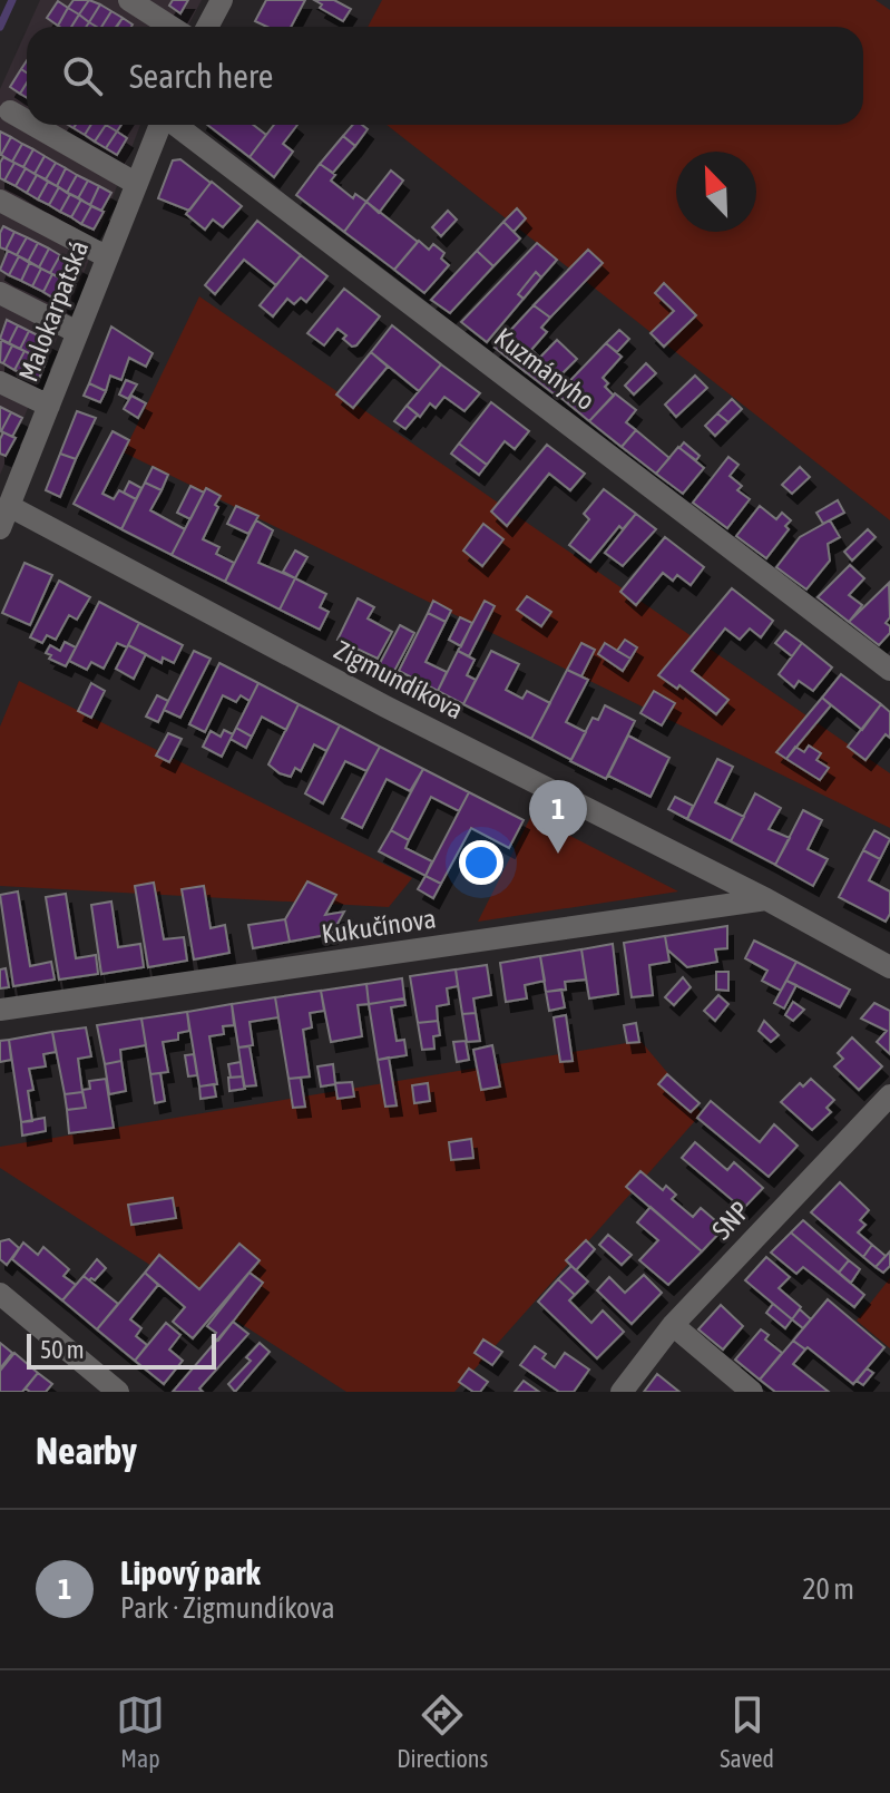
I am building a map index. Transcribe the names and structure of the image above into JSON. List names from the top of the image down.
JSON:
{
  "streets": {
    "street": [
      "Malokarpatská",
      "Kuzmányho",
      "Zigmundíkova",
      "Kukučínova",
      "SNP"
    ]
  },
  "crossings": [
    ["Malokarpatská", "Zigmundíkova"],
    ["Zigmundíkova", "Kukučínova"]
  ],
  "scale_bar": "50 m",
  "north": "top left",
  "page": {
    "search": "Search here",
    "pins": "1",
    "scale": "50 m",
    "heading": "Nearby",
    "list": [
      {
        "mark": "1",
        "name": "Lipový park",
        "note": "Park · Zigmundíkova",
        "value": "20 m"
      }
    ],
    "nav": ["Map", "Directions", "Saved"]
  }
}
